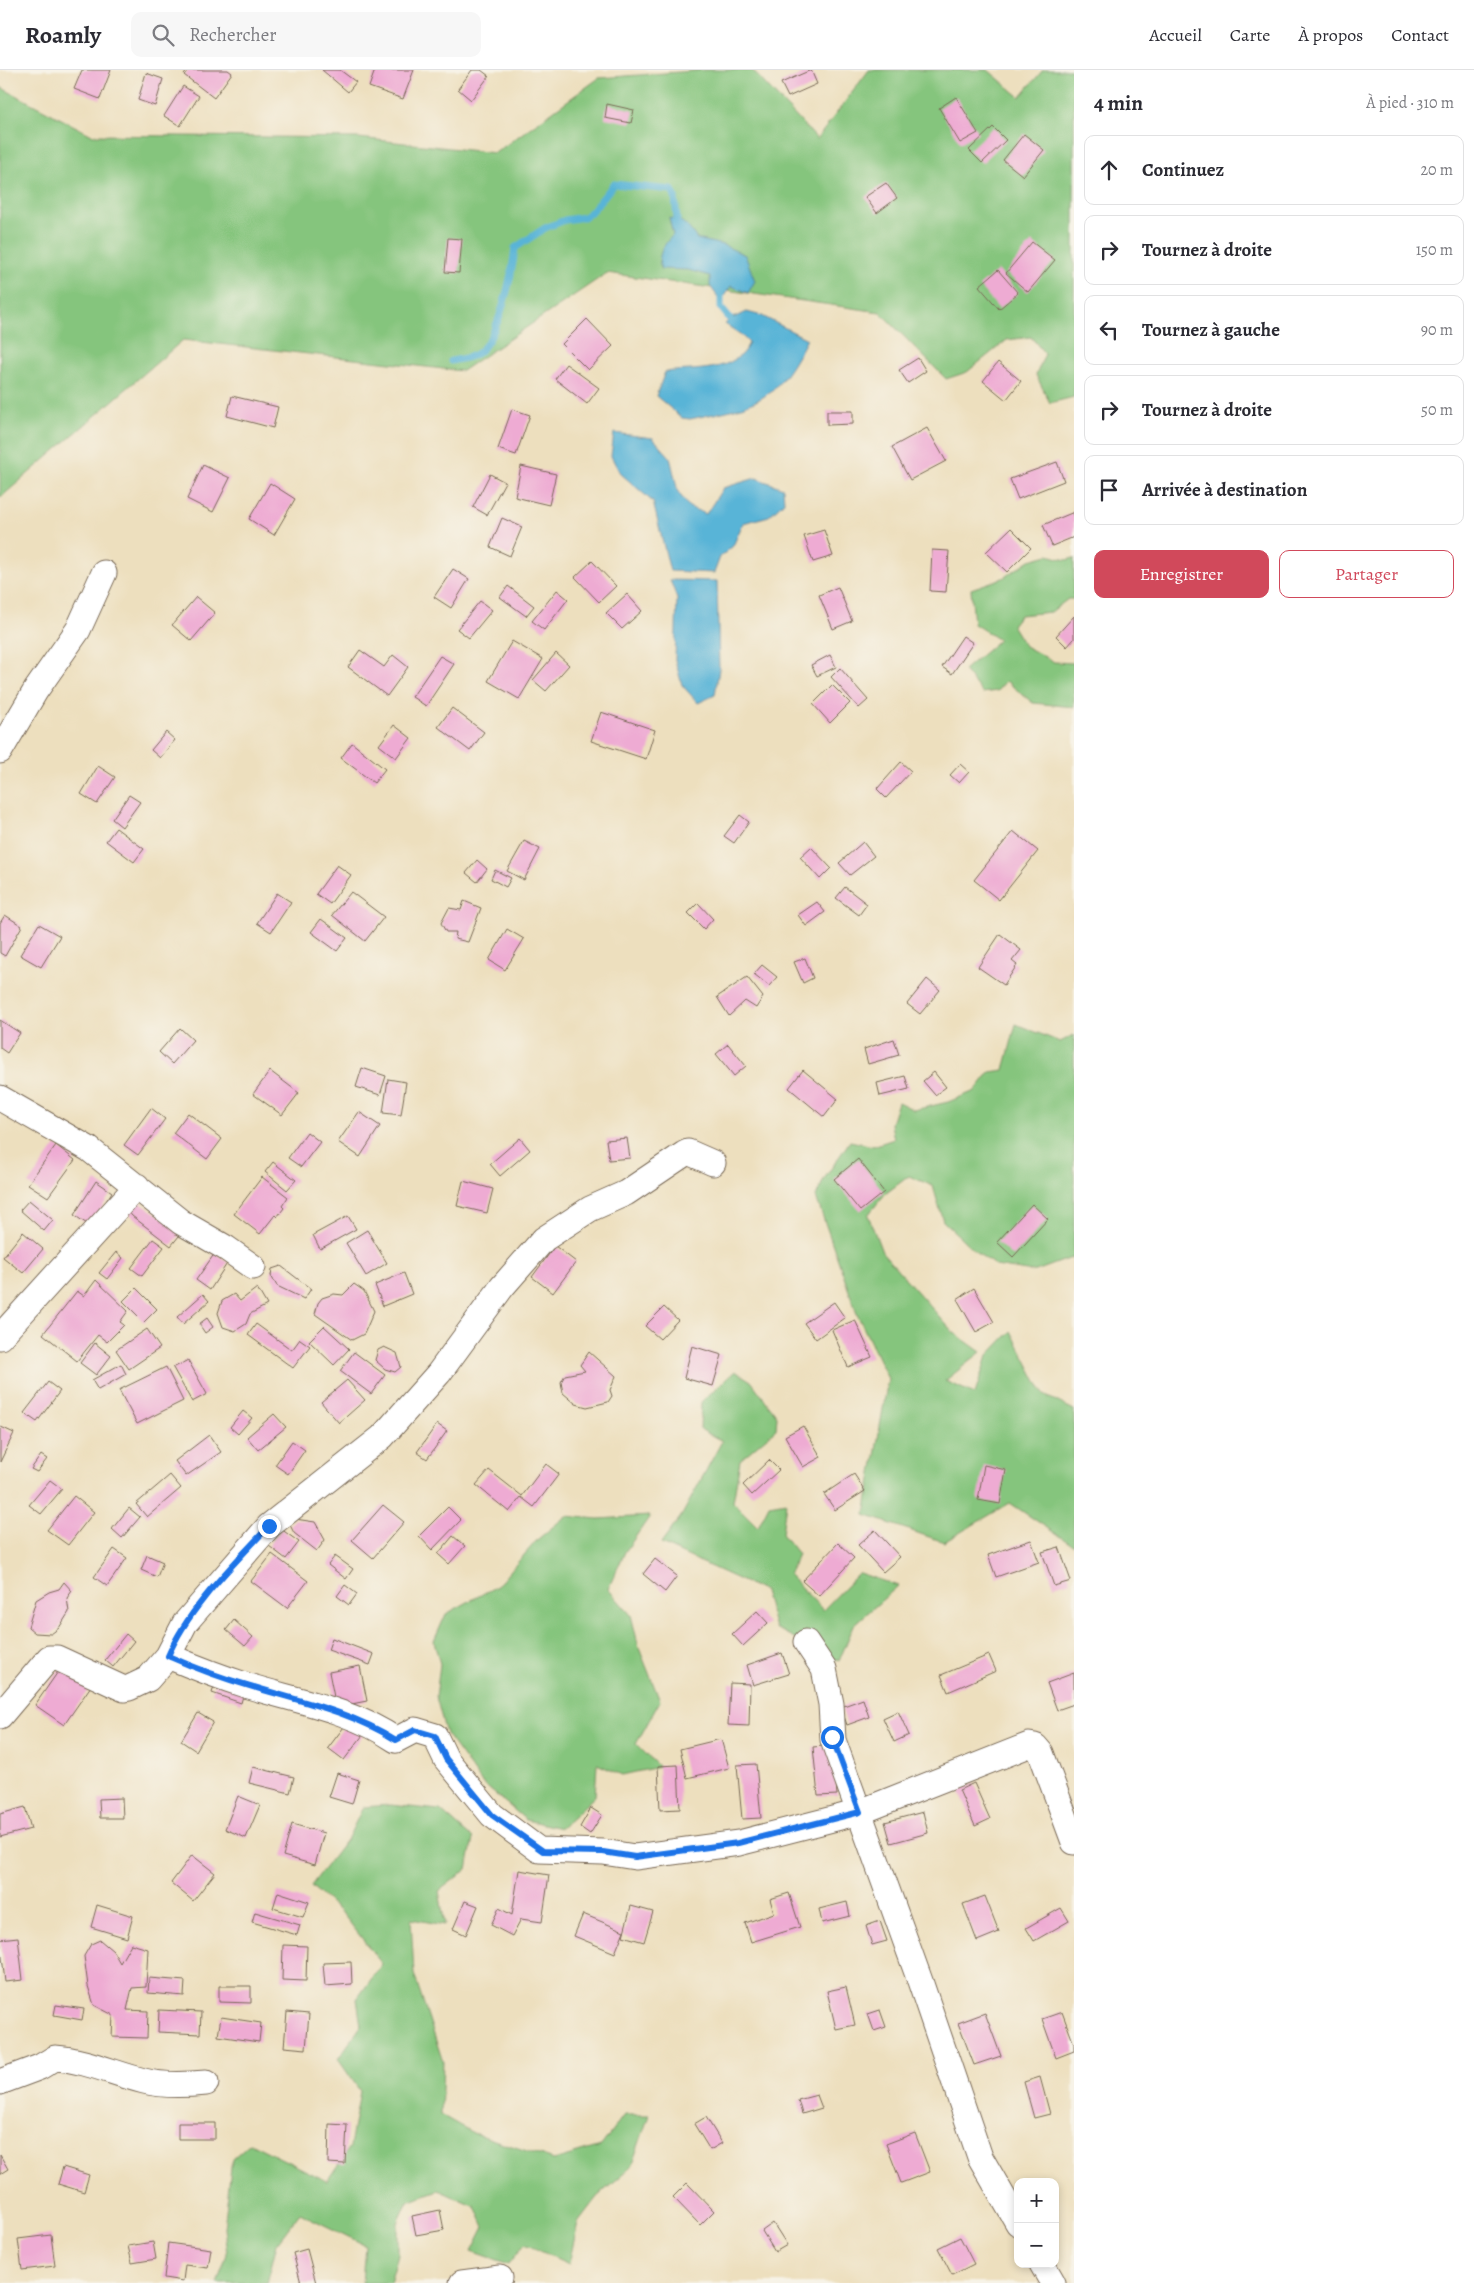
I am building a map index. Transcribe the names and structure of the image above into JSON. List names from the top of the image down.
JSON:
{
  "page": {
    "header": "Roamly",
    "search": "Rechercher",
    "nav": [
      "Accueil",
      "Carte",
      "À propos",
      "Contact"
    ],
    "heading": ["4 min", "À pied · 310 m"],
    "list": [
      ["Continuez", "20 m"],
      ["Tournez à droite", "150 m"],
      ["Tournez à gauche", "90 m"],
      ["Tournez à droite", "50 m"],
      "Arrivée à destination"
    ],
    "buttons": ["Enregistrer", "Partager"],
    "map_buttons": ["+", "−"]
  }
}
